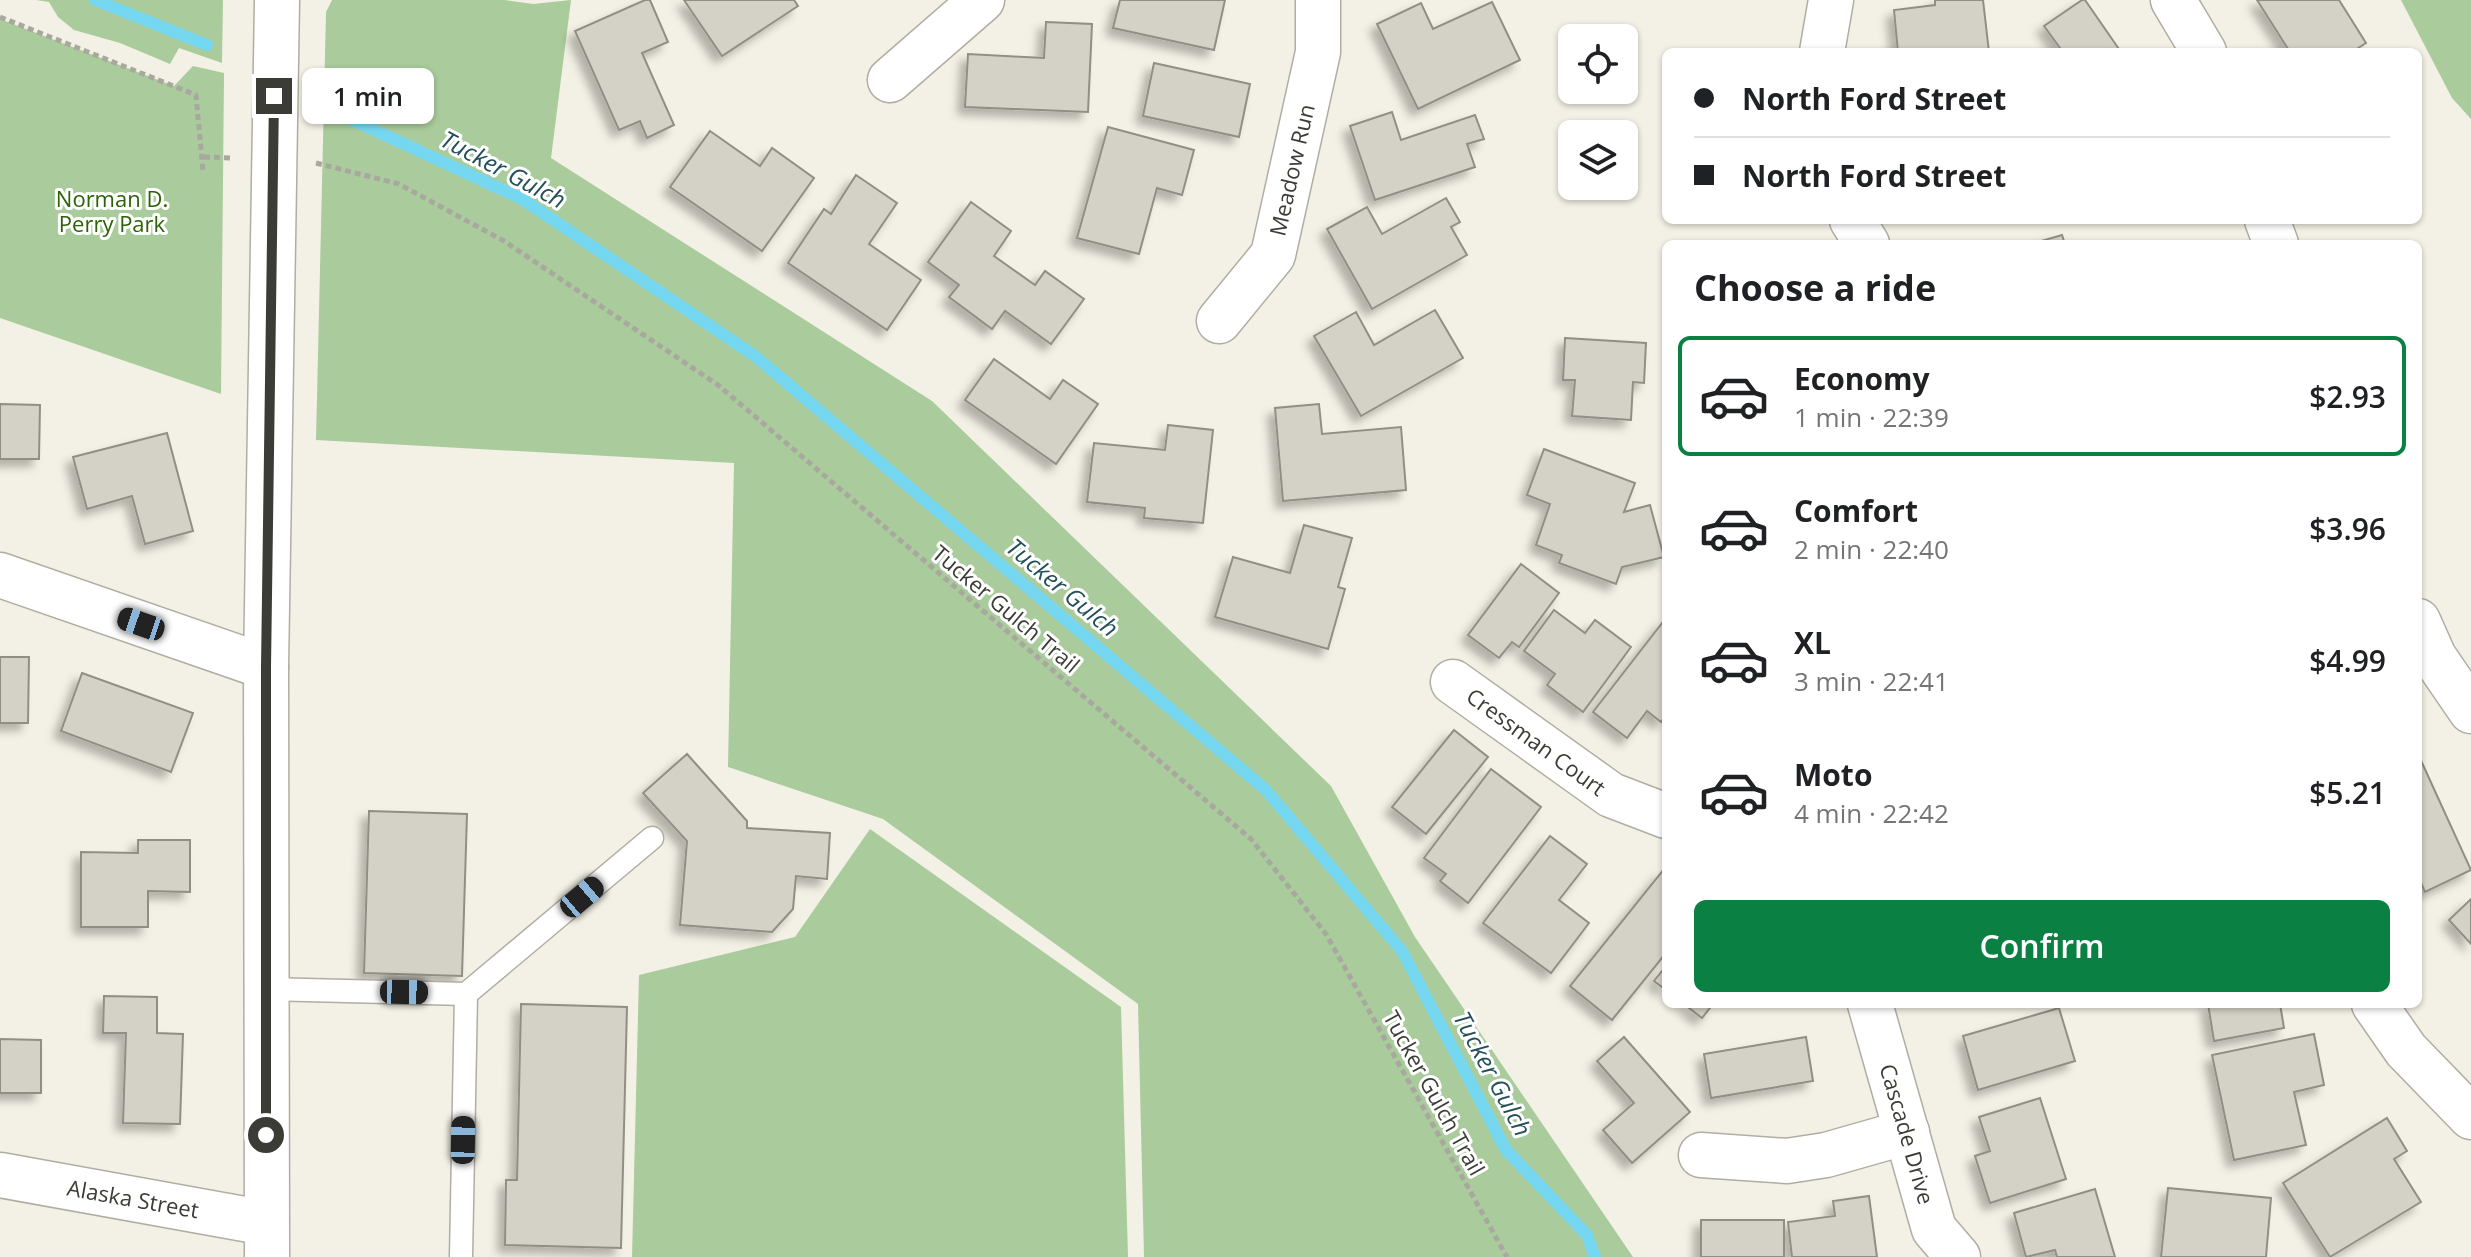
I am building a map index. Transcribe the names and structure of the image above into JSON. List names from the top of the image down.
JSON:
{
  "streets": {
    "street": [
      "Meadow Run",
      "Cressman Court",
      "Cascade Drive",
      "Alaska Street"
    ],
    "path": ["Tucker Gulch Trail"]
  },
  "water": ["Tucker Gulch"],
  "parks": ["Norman D. Perry Park"],
  "page": {
    "banner": ["North Ford Street", "North Ford Street"],
    "bubble": "1 min",
    "heading": "Choose a ride",
    "list": [
      {
        "name": "Economy",
        "note": "1 min · 22:39",
        "value": "$2.93"
      },
      {
        "name": "Comfort",
        "note": "2 min · 22:40",
        "value": "$3.96"
      },
      {
        "name": "XL",
        "note": "3 min · 22:41",
        "value": "$4.99"
      },
      {
        "name": "Moto",
        "note": "4 min · 22:42",
        "value": "$5.21"
      }
    ],
    "buttons": "Confirm"
  }
}
